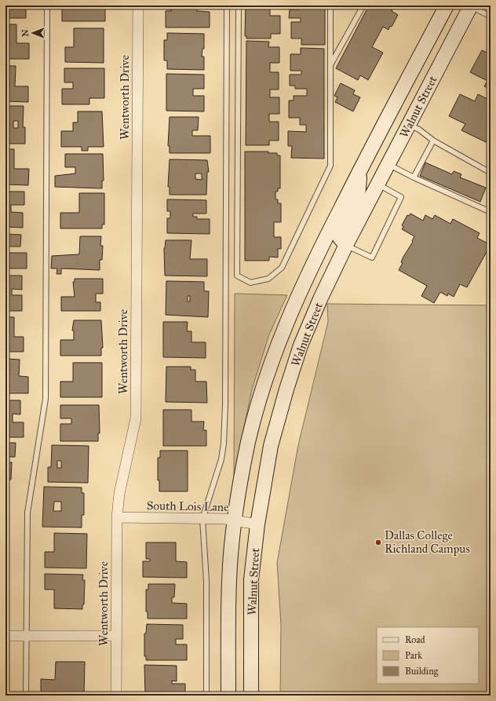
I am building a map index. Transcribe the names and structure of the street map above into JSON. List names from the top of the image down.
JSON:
{
  "streets": {
    "main road": ["Walnut Street"],
    "street": ["Wentworth Drive", "South Lois Lane"]
  },
  "crossings": [
    ["Wentworth Drive", "South Lois Lane"],
    ["Walnut Street", "South Lois Lane"]
  ],
  "places": ["Dallas College Richland Campus"],
  "legend": ["Road", "Park", "Building"],
  "north": "left"
}
